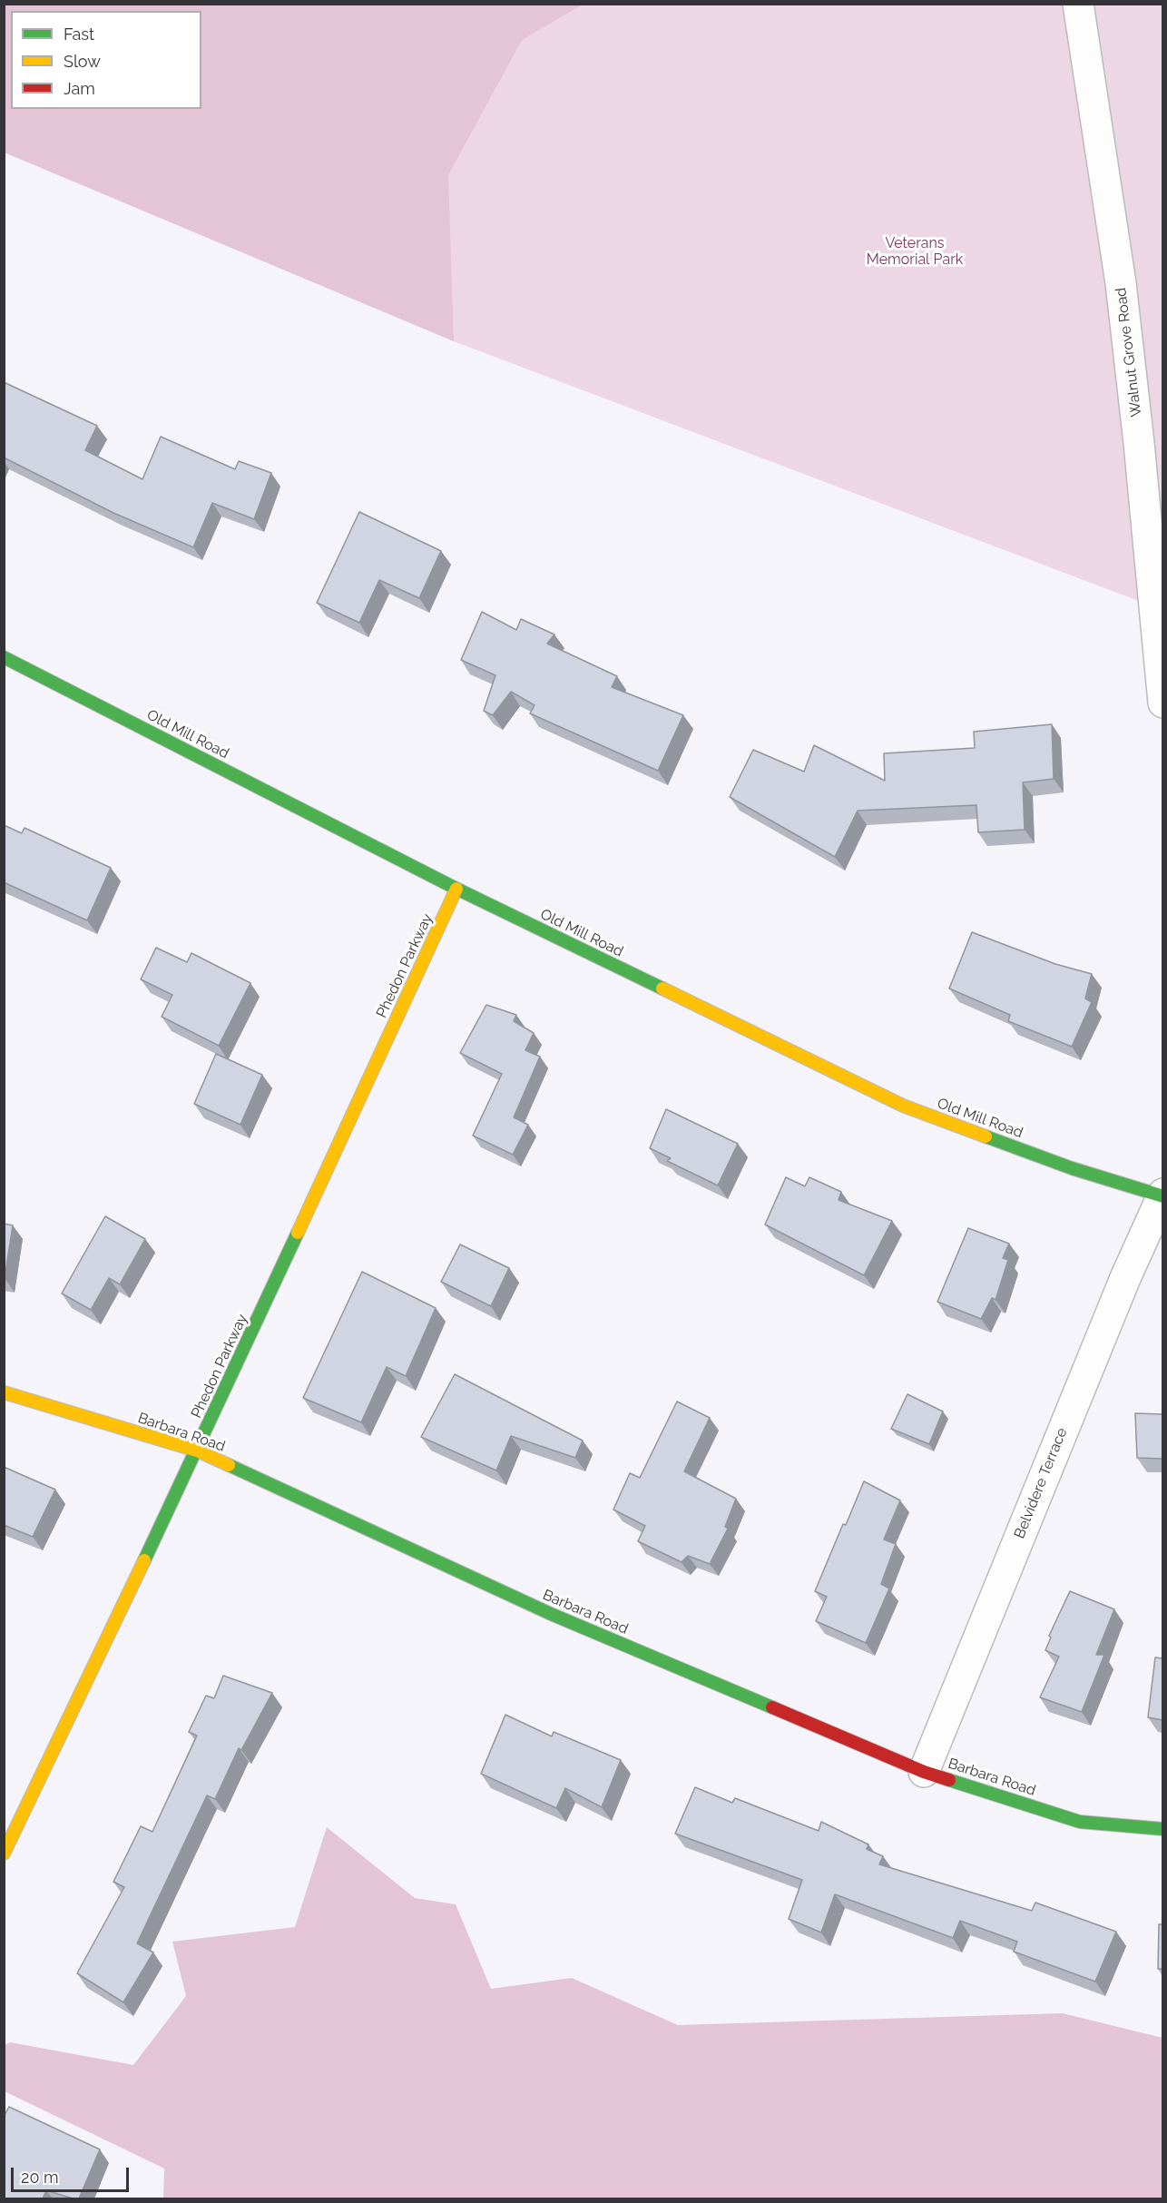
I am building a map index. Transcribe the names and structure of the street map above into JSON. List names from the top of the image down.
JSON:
{
  "streets": {
    "street": [
      "Walnut Grove Road",
      "Old Mill Road",
      "Phedon Parkway",
      "Barbara Road",
      "Belvidere Terrace"
    ]
  },
  "crossings": [
    ["Old Mill Road", "Phedon Parkway"],
    ["Old Mill Road", "Belvidere Terrace"],
    ["Phedon Parkway", "Barbara Road"],
    ["Barbara Road", "Belvidere Terrace"]
  ],
  "parks": ["Veterans Memorial Park"],
  "legend": ["Fast", "Slow", "Jam"],
  "scale_bar": "20 m"
}
